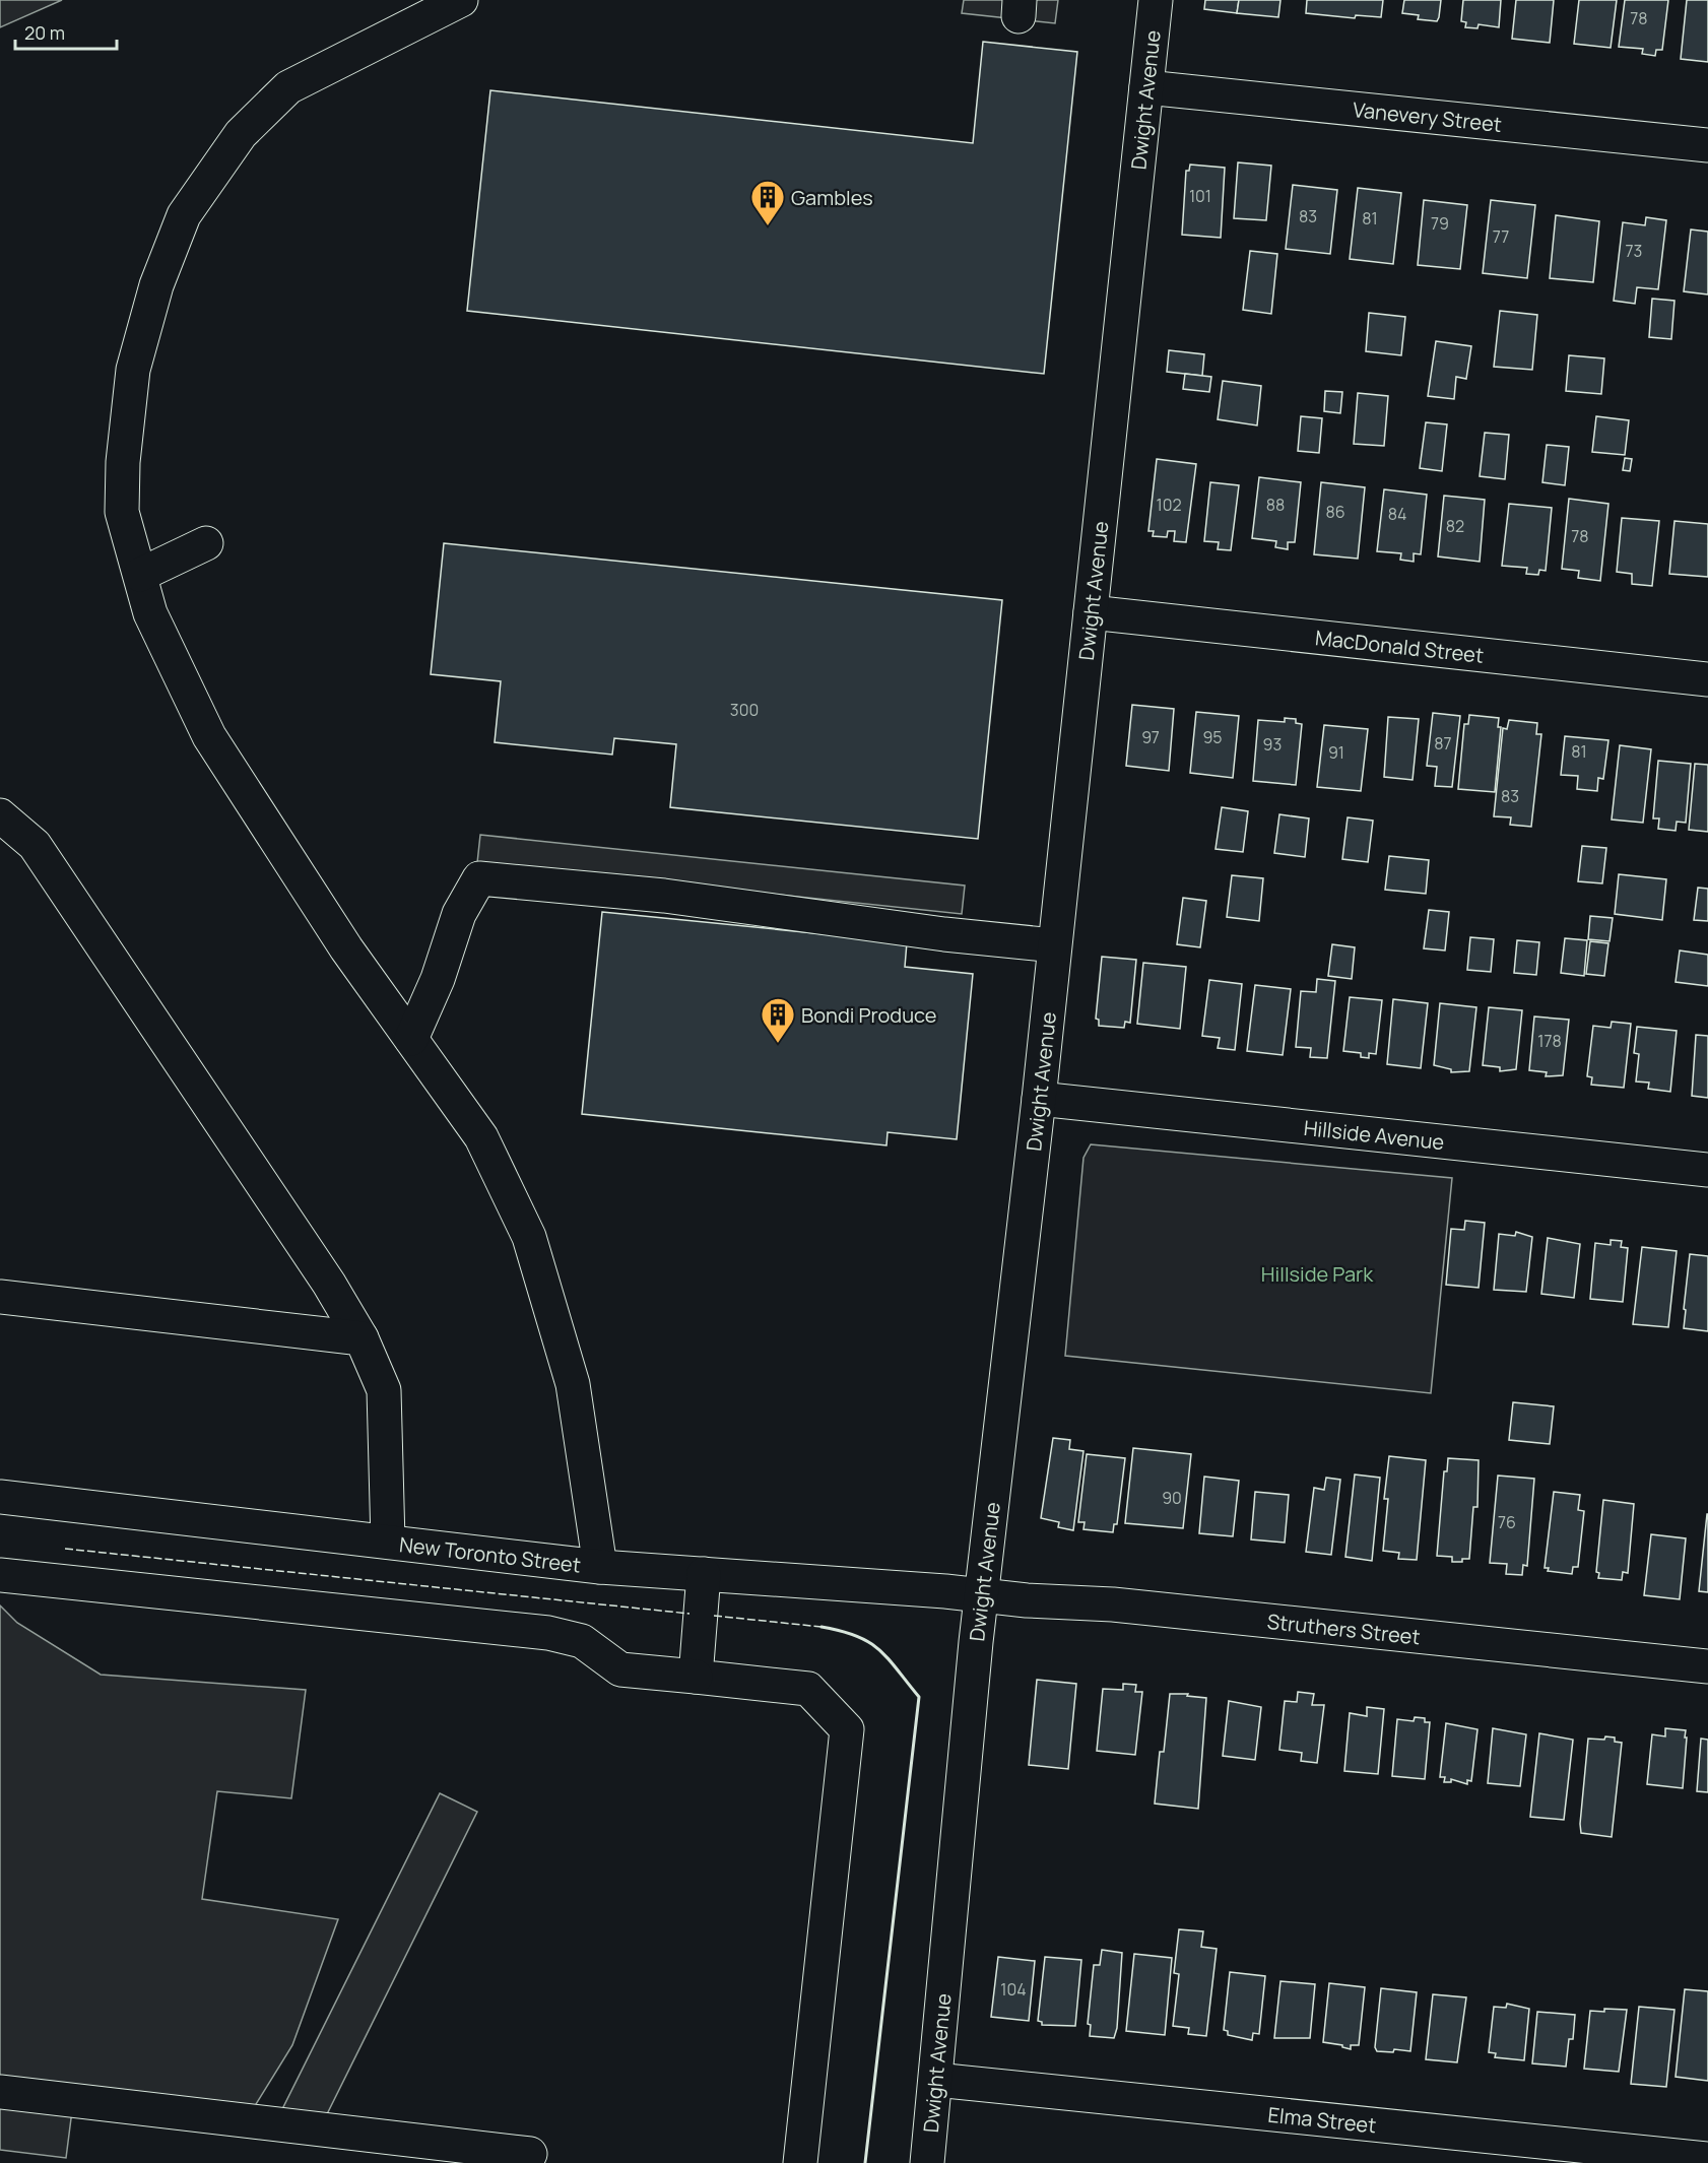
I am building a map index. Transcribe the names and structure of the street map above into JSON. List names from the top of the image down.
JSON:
{
  "streets": {
    "street": [
      "Dwight Avenue",
      "Vanevery Street",
      "MacDonald Street",
      "Hillside Avenue",
      "New Toronto Street",
      "Struthers Street",
      "Elma Street"
    ]
  },
  "crossings": [
    ["Dwight Avenue", "Vanevery Street"],
    ["Dwight Avenue", "MacDonald Street"],
    ["Dwight Avenue", "Hillside Avenue"],
    ["Dwight Avenue", "New Toronto Street"],
    ["Dwight Avenue", "Struthers Street"],
    ["Dwight Avenue", "Elma Street"],
    ["New Toronto Street", "Struthers Street"]
  ],
  "parks": ["Hillside Park"],
  "places": {
    "building": ["Gambles", "Bondi Produce"]
  },
  "house_numbers": [
    "78",
    "101",
    "83",
    "81",
    "79",
    "77",
    "73",
    "102",
    "88",
    "86",
    "84",
    "82",
    "78",
    "300",
    "97",
    "95",
    "87",
    "93",
    "81",
    "91",
    "83",
    "178",
    "90",
    "76",
    "104"
  ],
  "scale_bar": "20 m"
}
